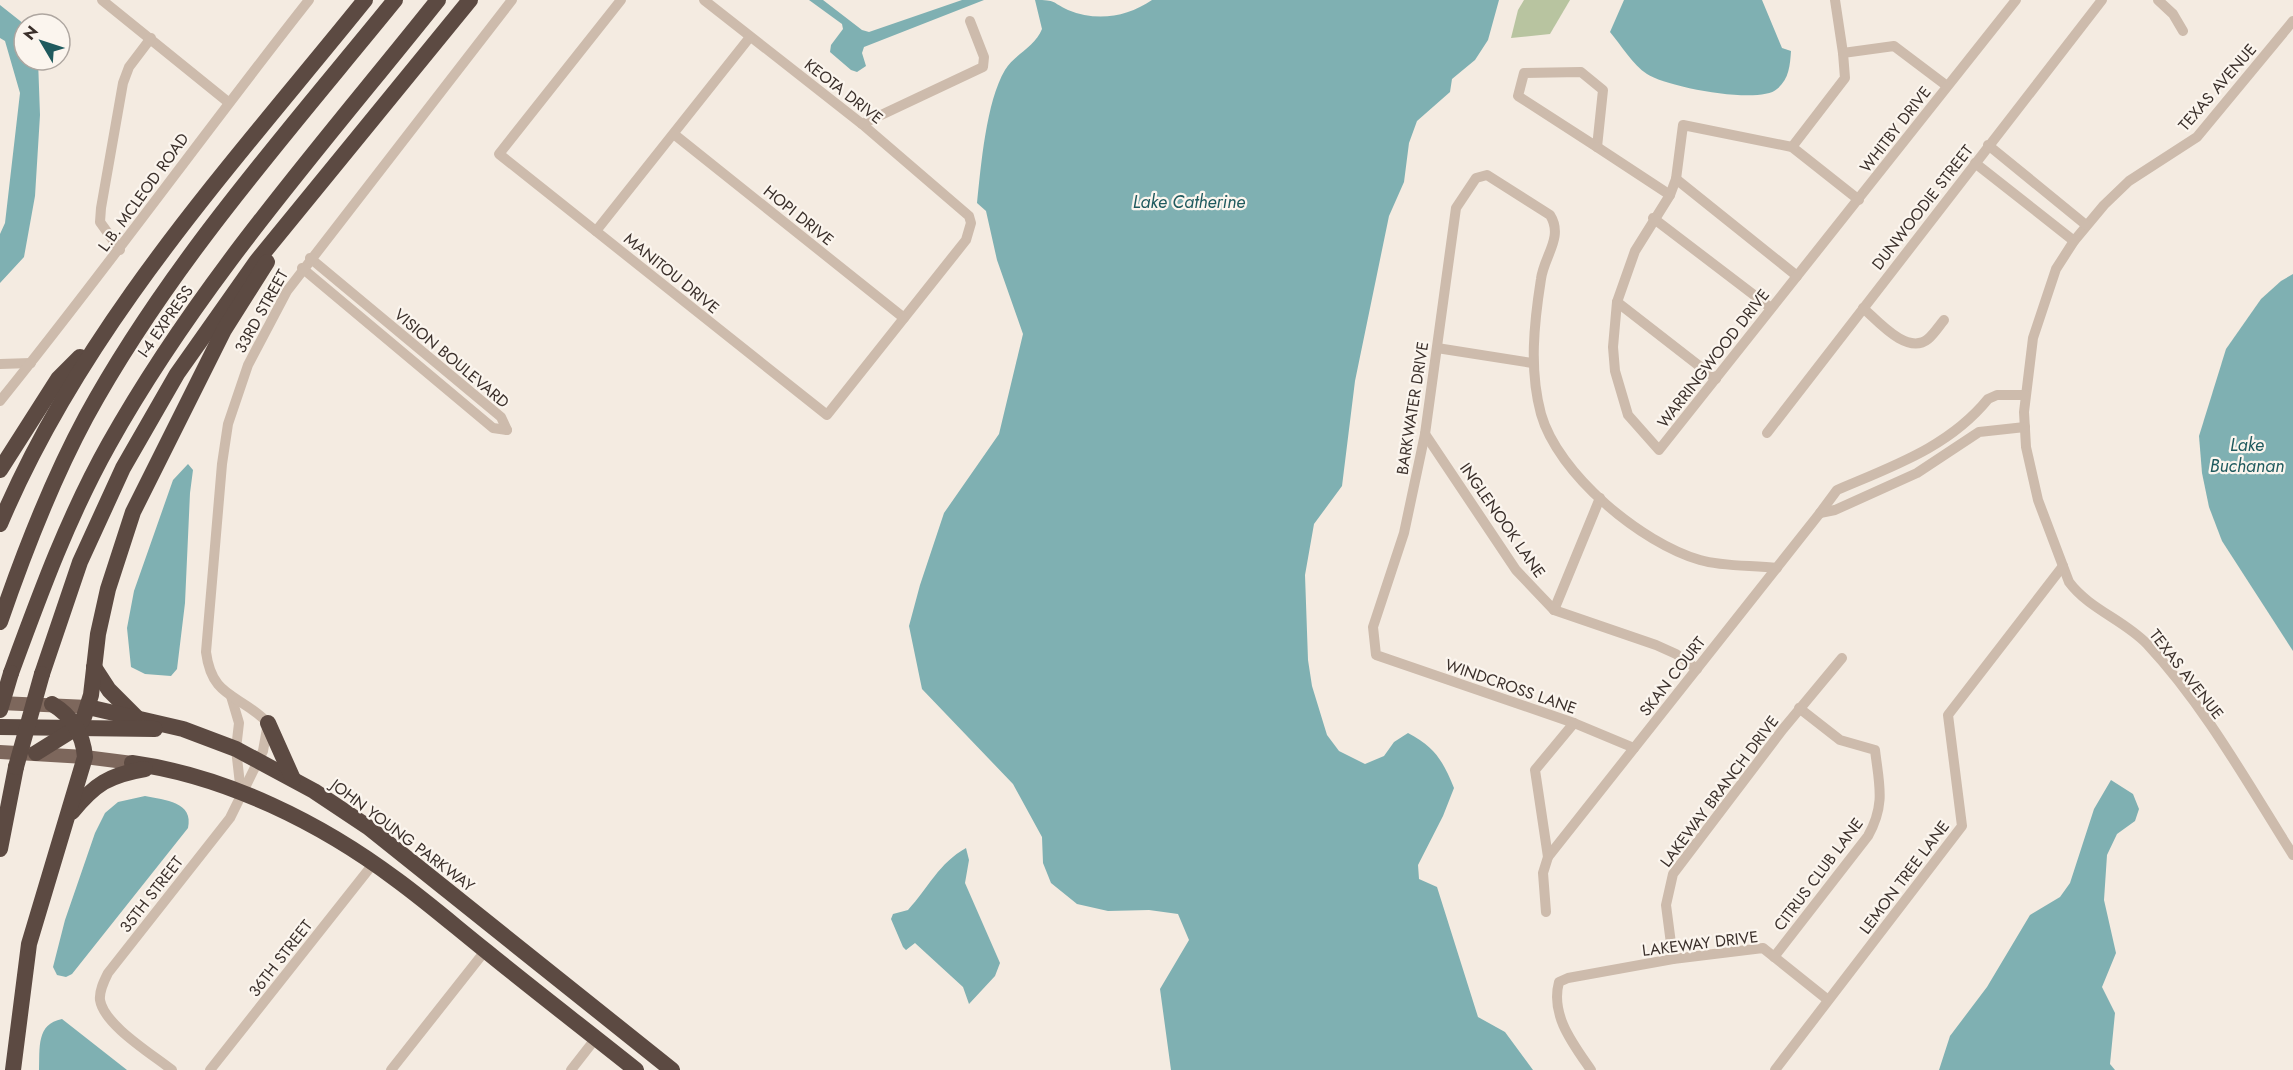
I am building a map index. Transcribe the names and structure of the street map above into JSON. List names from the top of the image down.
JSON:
{
  "streets": {
    "highway": ["I-4 EXPRESS", "JOHN YOUNG PARKWAY"],
    "street": [
      "TEXAS AVENUE",
      "KEOTA DRIVE",
      "WHITBY DRIVE",
      "L.B. MCLEOD ROAD",
      "DUNWOODIE STREET",
      "HOPI DRIVE",
      "MANITOU DRIVE",
      "33RD STREET",
      "VISION BOULEVARD",
      "WARRINGWOOD DRIVE",
      "BARKWATER DRIVE",
      "INGLENOOK LANE",
      "SKAN COURT",
      "WINDCROSS LANE",
      "LAKEWAY BRANCH DRIVE",
      "CITRUS CLUB LANE",
      "LEMON TREE LANE",
      "35TH STREET",
      "LAKEWAY DRIVE",
      "36TH STREET"
    ]
  },
  "crossings": [
    ["TEXAS AVENUE", "SKAN COURT"],
    ["TEXAS AVENUE", "LEMON TREE LANE"],
    ["KEOTA DRIVE", "HOPI DRIVE"],
    ["KEOTA DRIVE", "MANITOU DRIVE"],
    ["WHITBY DRIVE", "WARRINGWOOD DRIVE"],
    ["HOPI DRIVE", "MANITOU DRIVE"],
    ["33RD STREET", "VISION BOULEVARD"],
    ["33RD STREET", "JOHN YOUNG PARKWAY"],
    ["33RD STREET", "35TH STREET"],
    ["BARKWATER DRIVE", "INGLENOOK LANE"],
    ["BARKWATER DRIVE", "WINDCROSS LANE"],
    ["INGLENOOK LANE", "SKAN COURT"],
    ["SKAN COURT", "WINDCROSS LANE"],
    ["LAKEWAY BRANCH DRIVE", "CITRUS CLUB LANE"],
    ["LAKEWAY BRANCH DRIVE", "LAKEWAY DRIVE"],
    ["CITRUS CLUB LANE", "LAKEWAY DRIVE"],
    ["LEMON TREE LANE", "LAKEWAY DRIVE"]
  ],
  "water": ["Lake Catherine", "Lake Buchanan"],
  "north": "top left"
}
